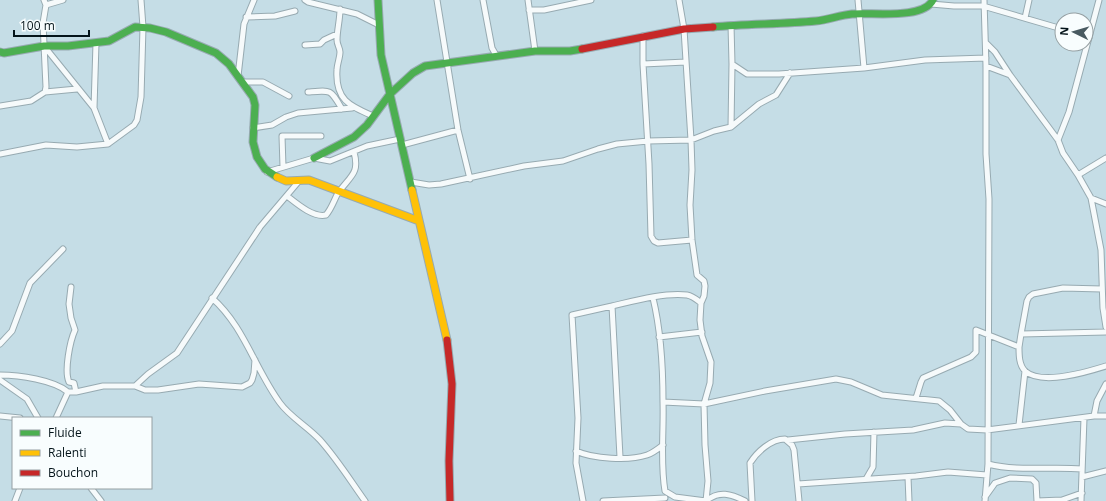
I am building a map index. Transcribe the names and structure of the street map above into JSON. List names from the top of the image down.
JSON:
{
  "legend": ["Fluide", "Ralenti", "Bouchon"],
  "scale_bar": "100 m",
  "north": "left"
}
